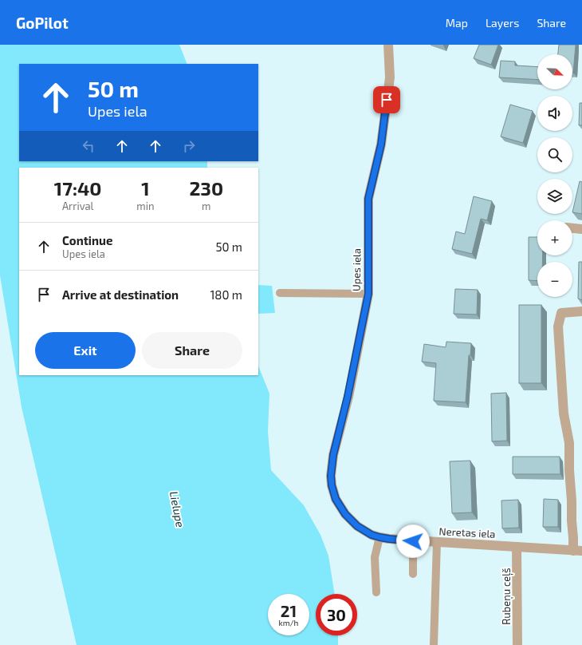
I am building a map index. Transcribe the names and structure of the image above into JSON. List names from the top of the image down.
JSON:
{
  "streets": {
    "street": ["Upes iela", "Neretas iela", "Rubeņu ceļš"]
  },
  "crossings": [
    ["Upes iela", "Neretas iela"],
    ["Neretas iela", "Rubeņu ceļš"]
  ],
  "water": ["Lielupe"],
  "north": "bottom right",
  "page": {
    "header": "GoPilot",
    "nav": ["Map", "Layers", "Share"],
    "map_buttons": ["+", "−"],
    "turn": ["50 m", "Upes iela"],
    "eta": [
      "17:40",
      "Arrival",
      "1",
      "min",
      "230",
      "m"
    ],
    "list": [
      {
        "name": "Continue",
        "note": "Upes iela",
        "value": "50 m"
      },
      {
        "name": "Arrive at destination",
        "value": "180 m"
      }
    ],
    "buttons": ["Exit", "Share"],
    "speed": "21 km/h",
    "limit": "30"
  }
}
